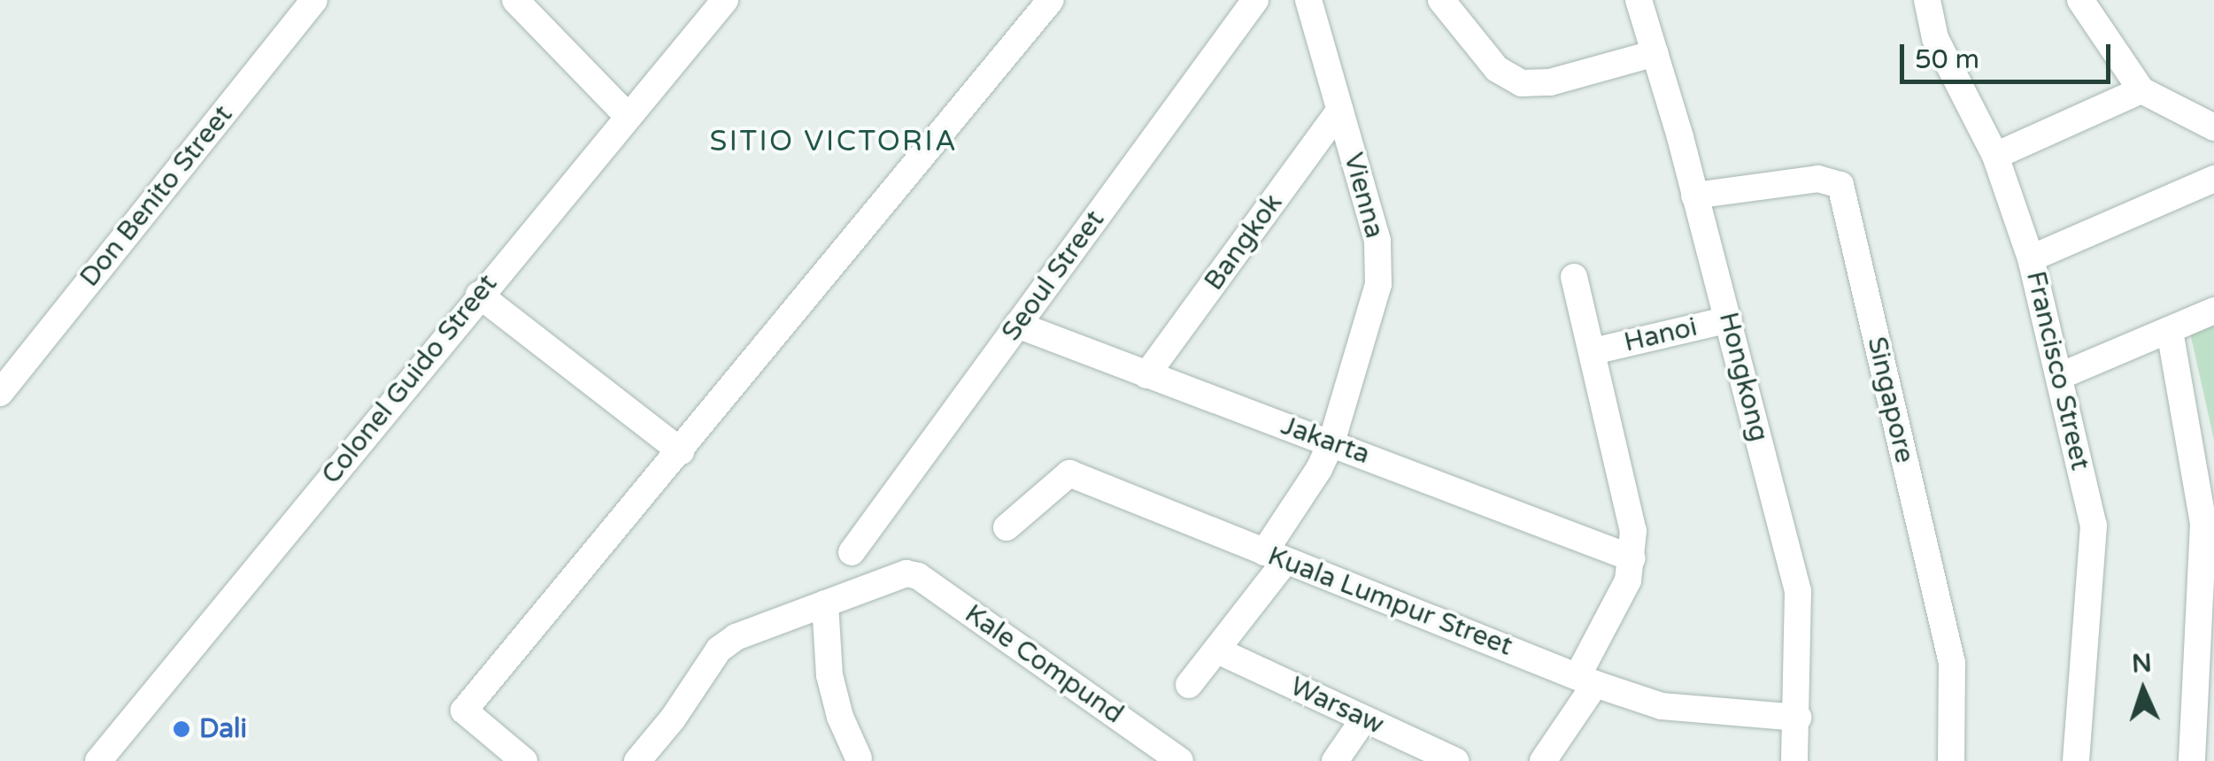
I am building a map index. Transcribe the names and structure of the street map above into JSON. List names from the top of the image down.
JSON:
{
  "streets": {
    "street": [
      "Vienna",
      "Don Benito Street",
      "Bangkok",
      "Seoul Street",
      "Hanoi",
      "Francisco Street",
      "Hongkong",
      "Colonel Guido Street",
      "Singapore",
      "Jakarta",
      "Kuala Lumpur Street",
      "Kale Compund",
      "Warsaw"
    ]
  },
  "crossings": [
    ["Vienna", "Bangkok"],
    ["Vienna", "Jakarta"],
    ["Vienna", "Kuala Lumpur Street"],
    ["Vienna", "Warsaw"],
    ["Bangkok", "Jakarta"],
    ["Seoul Street", "Jakarta"],
    ["Hanoi", "Hongkong"],
    ["Hongkong", "Singapore"],
    ["Hongkong", "Kuala Lumpur Street"]
  ],
  "districts": ["SITIO VICTORIA"],
  "places": ["Dali"],
  "scale_bar": "50 m",
  "north": "top"
}
